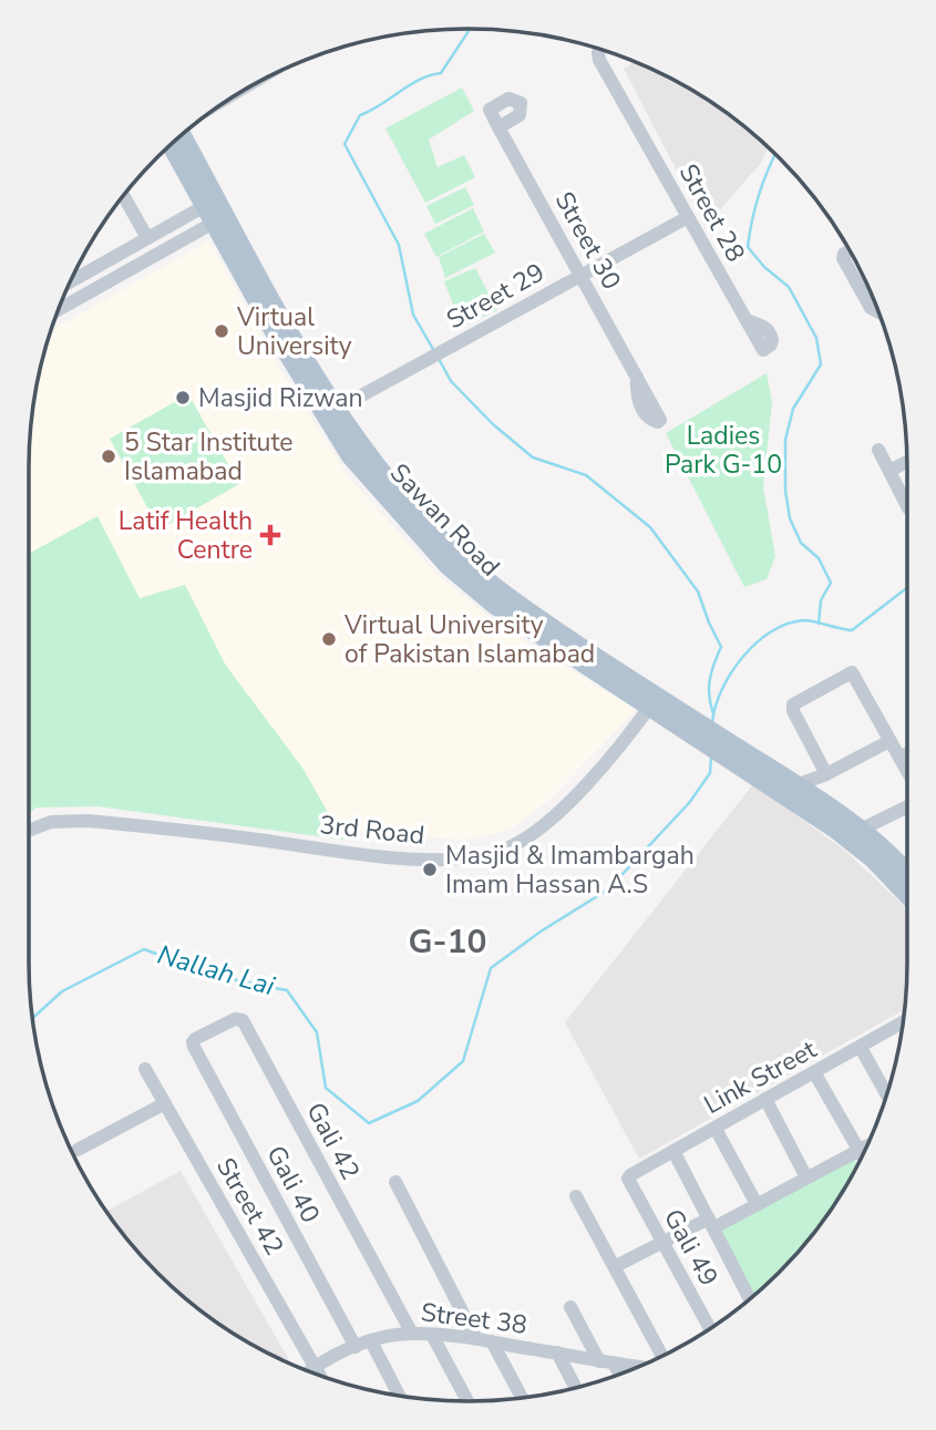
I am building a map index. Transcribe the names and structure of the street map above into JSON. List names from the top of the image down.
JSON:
{
  "streets": {
    "main road": ["Sawan Road"],
    "street": [
      "Street 28",
      "Street 30",
      "Street 29",
      "3rd Road",
      "Link Street",
      "Gali 42",
      "Gali 40",
      "Street 42",
      "Gali 49",
      "Street 38"
    ]
  },
  "crossings": [
    ["Street 28", "Street 29"],
    ["Street 30", "Street 29"],
    ["Street 29", "Sawan Road"],
    ["Sawan Road", "3rd Road"],
    ["Link Street", "Gali 49"],
    ["Gali 42", "Gali 40"],
    ["Gali 42", "Street 38"],
    ["Gali 40", "Street 38"],
    ["Street 42", "Street 38"]
  ],
  "districts": ["G-10"],
  "water": ["Nallah Lai"],
  "parks": ["Ladies Park G-10"],
  "places": {
    "other": [
      "Virtual University",
      "Masjid Rizwan",
      "5 Star Institute Islamabad",
      "Virtual University of Pakistan Islamabad",
      "Masjid & Imambargah Imam Hassan A.S"
    ],
    "health": ["Latif Health Centre"]
  }
}
